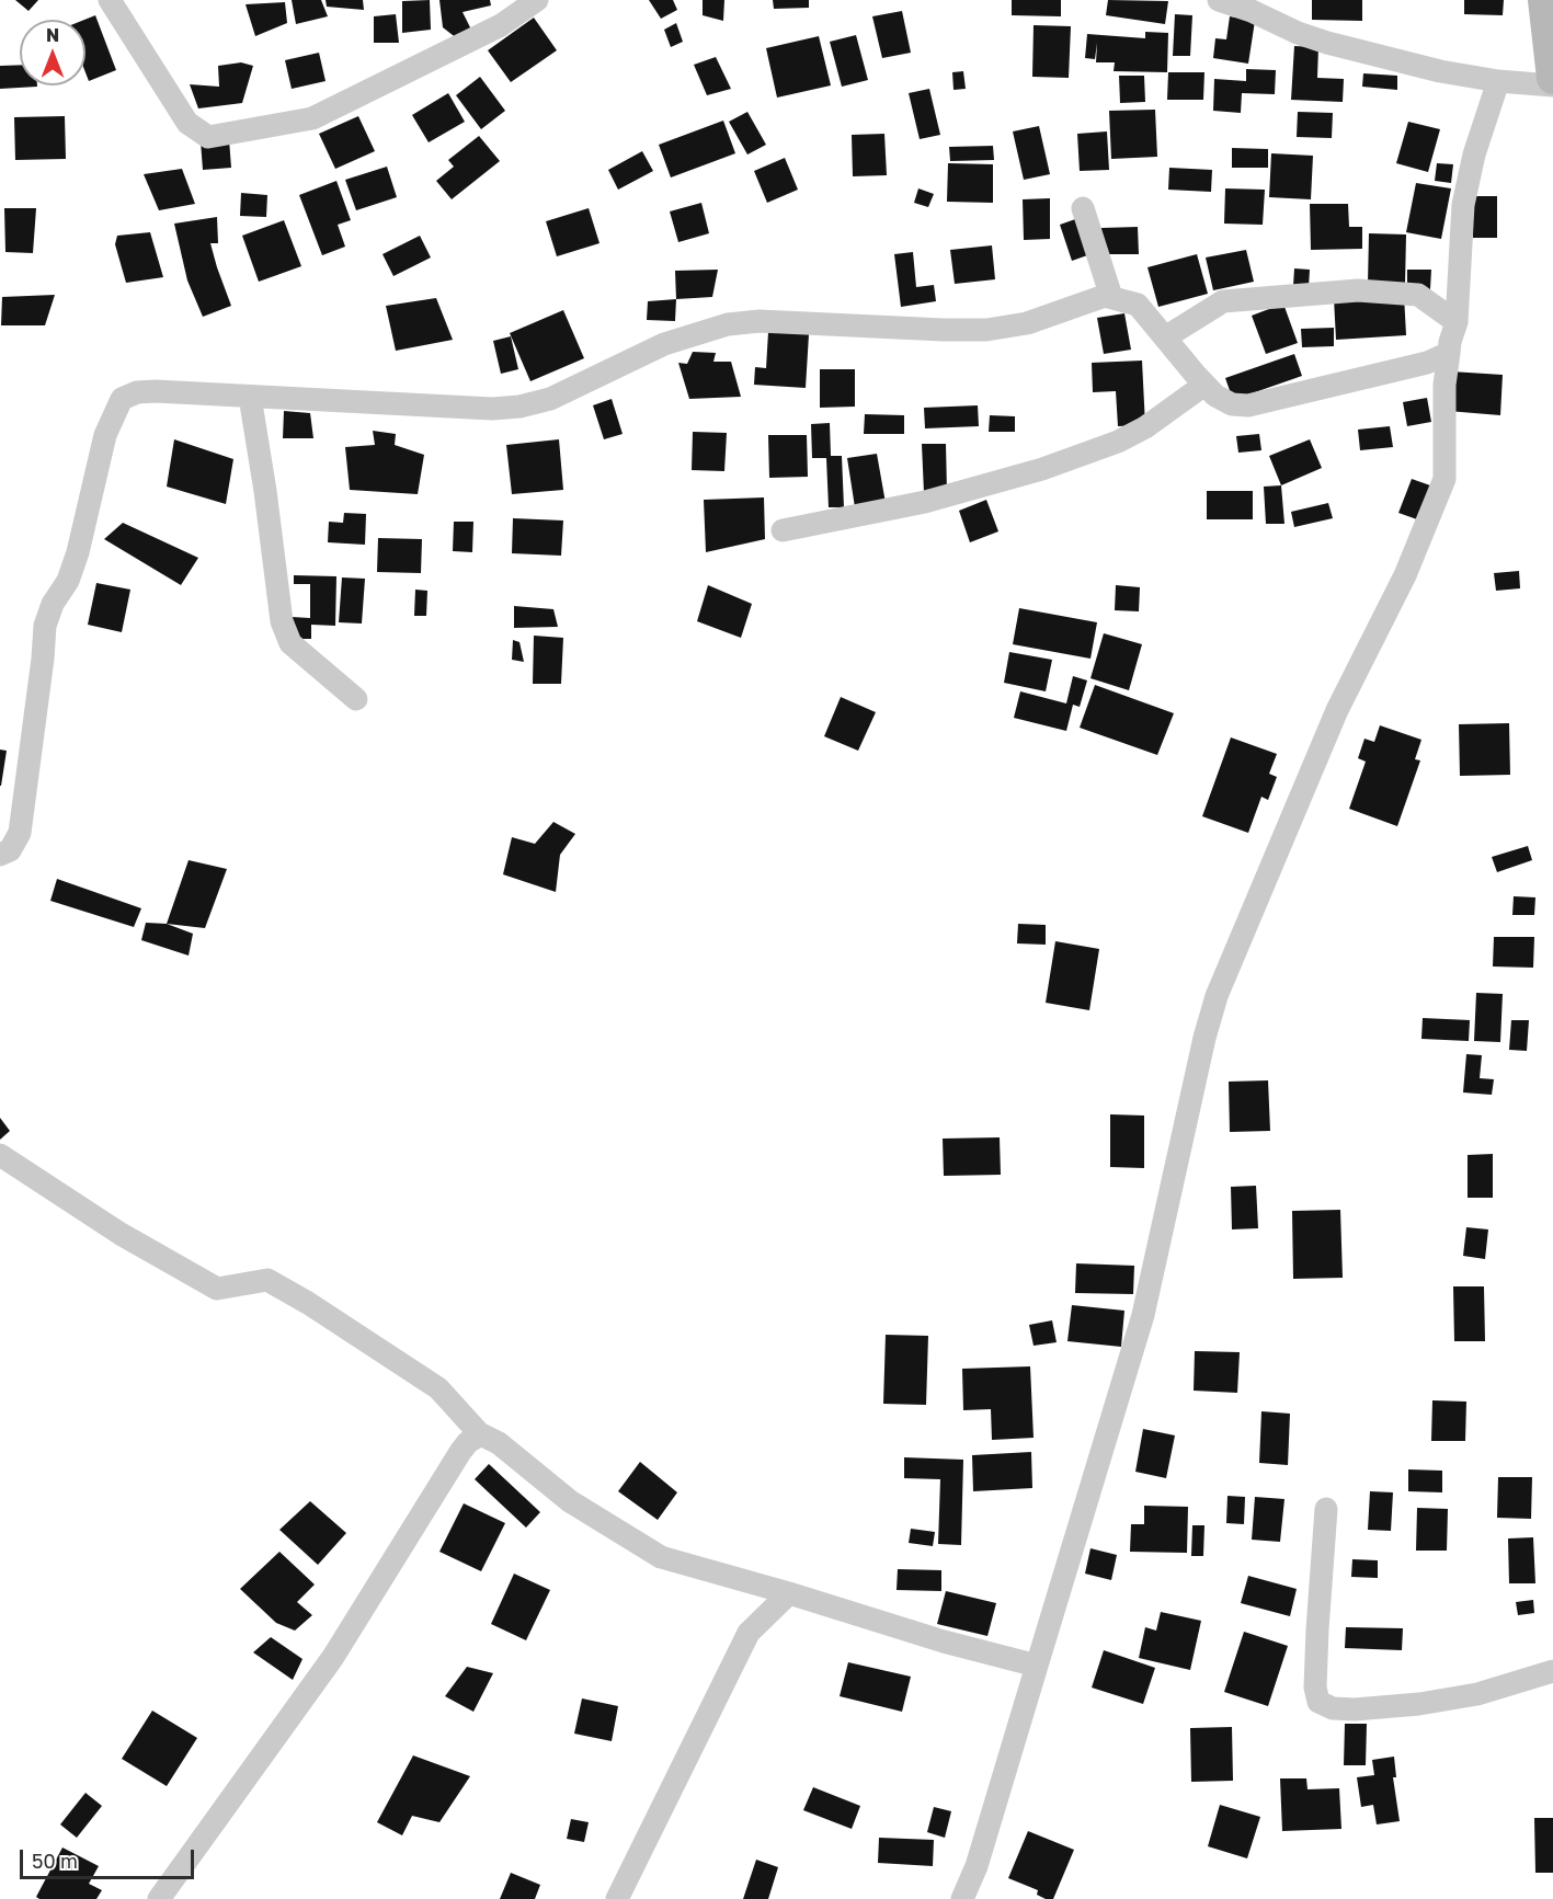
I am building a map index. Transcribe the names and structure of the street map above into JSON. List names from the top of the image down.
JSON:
{
  "scale_bar": "50 m",
  "north": "top"
}
